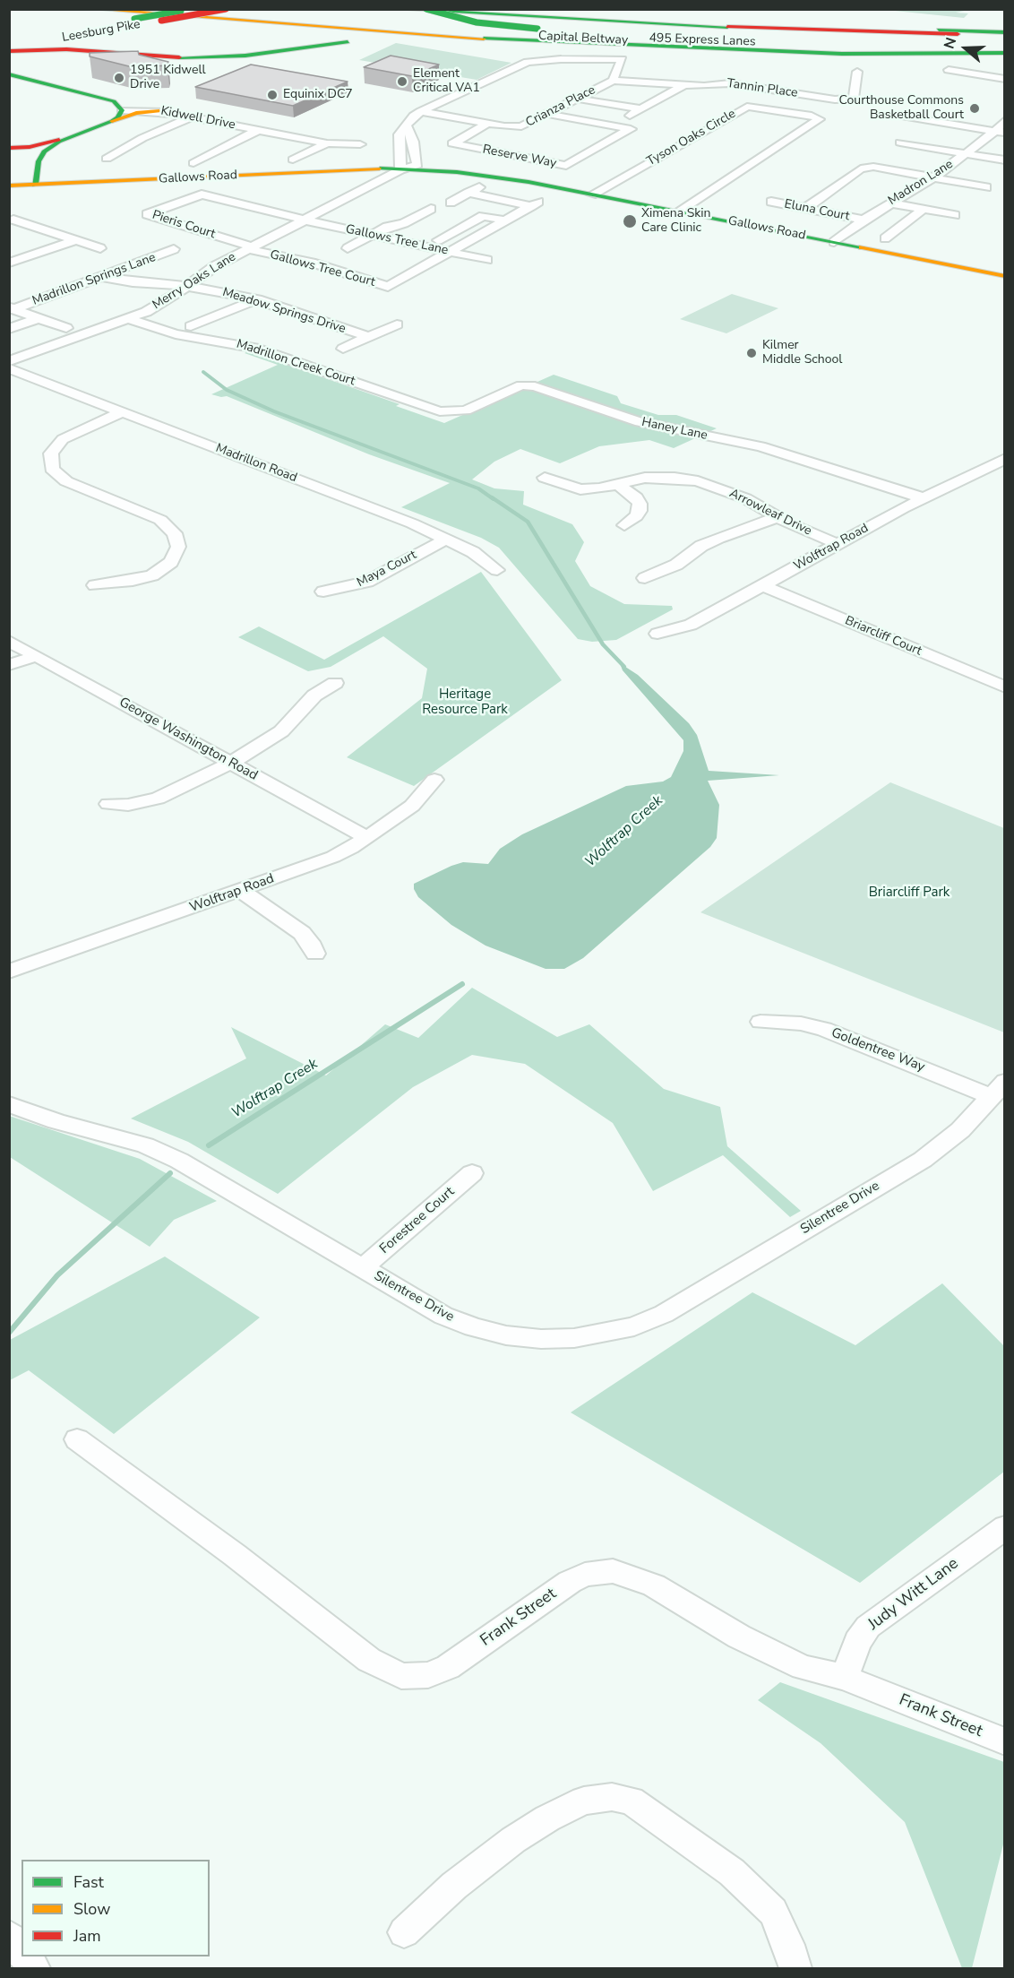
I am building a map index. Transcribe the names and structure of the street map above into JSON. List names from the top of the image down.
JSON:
{
  "streets": {
    "main road": [
      "Leesburg Pike",
      "Capital Beltway",
      "495 Express Lanes",
      "Kidwell Drive",
      "Gallows Road"
    ],
    "street": [
      "Tannin Place",
      "Crianza Place",
      "Tyson Oaks Circle",
      "Reserve Way",
      "Madron Lane",
      "Eluna Court",
      "Pieris Court",
      "Gallows Tree Lane",
      "Gallows Tree Court",
      "Madrillon Springs Lane",
      "Merry Oaks Lane",
      "Meadow Springs Drive",
      "Madrillon Creek Court",
      "Haney Lane",
      "Madrillon Road",
      "Arrowleaf Drive",
      "Wolftrap Road",
      "Maya Court",
      "Briarcliff Court",
      "George Washington Road",
      "Goldentree Way",
      "Silentree Drive",
      "Forestree Court",
      "Judy Witt Lane",
      "Frank Street"
    ]
  },
  "crossings": [
    ["Capital Beltway", "495 Express Lanes"],
    ["Tannin Place", "Crianza Place"],
    ["Crianza Place", "Reserve Way"],
    ["Tyson Oaks Circle", "Gallows Road"],
    ["Gallows Road", "Madron Lane"],
    ["Gallows Road", "Merry Oaks Lane"],
    ["Madron Lane", "Eluna Court"],
    ["Pieris Court", "Gallows Tree Lane"],
    ["Pieris Court", "Gallows Tree Court"],
    ["Pieris Court", "Merry Oaks Lane"],
    ["Gallows Tree Lane", "Gallows Tree Court"],
    ["Gallows Tree Lane", "Merry Oaks Lane"],
    ["Gallows Tree Court", "Merry Oaks Lane"],
    ["Madrillon Springs Lane", "Meadow Springs Drive"],
    ["Merry Oaks Lane", "Meadow Springs Drive"],
    ["Merry Oaks Lane", "Madrillon Creek Court"],
    ["Madrillon Creek Court", "Haney Lane"],
    ["Haney Lane", "Wolftrap Road"],
    ["Madrillon Road", "Maya Court"],
    ["Arrowleaf Drive", "Wolftrap Road"],
    ["Wolftrap Road", "Briarcliff Court"],
    ["Wolftrap Road", "George Washington Road"],
    ["Goldentree Way", "Silentree Drive"],
    ["Silentree Drive", "Forestree Court"],
    ["Judy Witt Lane", "Frank Street"]
  ],
  "water": ["Wolftrap Creek"],
  "parks": ["Heritage Resource Park", "Briarcliff Park"],
  "places": [
    "1951 Kidwell Drive",
    "Element Critical VA1",
    "Equinix DC7",
    "Courthouse Commons Basketball Court",
    "Ximena Skin Care Clinic",
    "Kilmer Middle School"
  ],
  "legend": ["Fast", "Slow", "Jam"],
  "north": "left"
}
